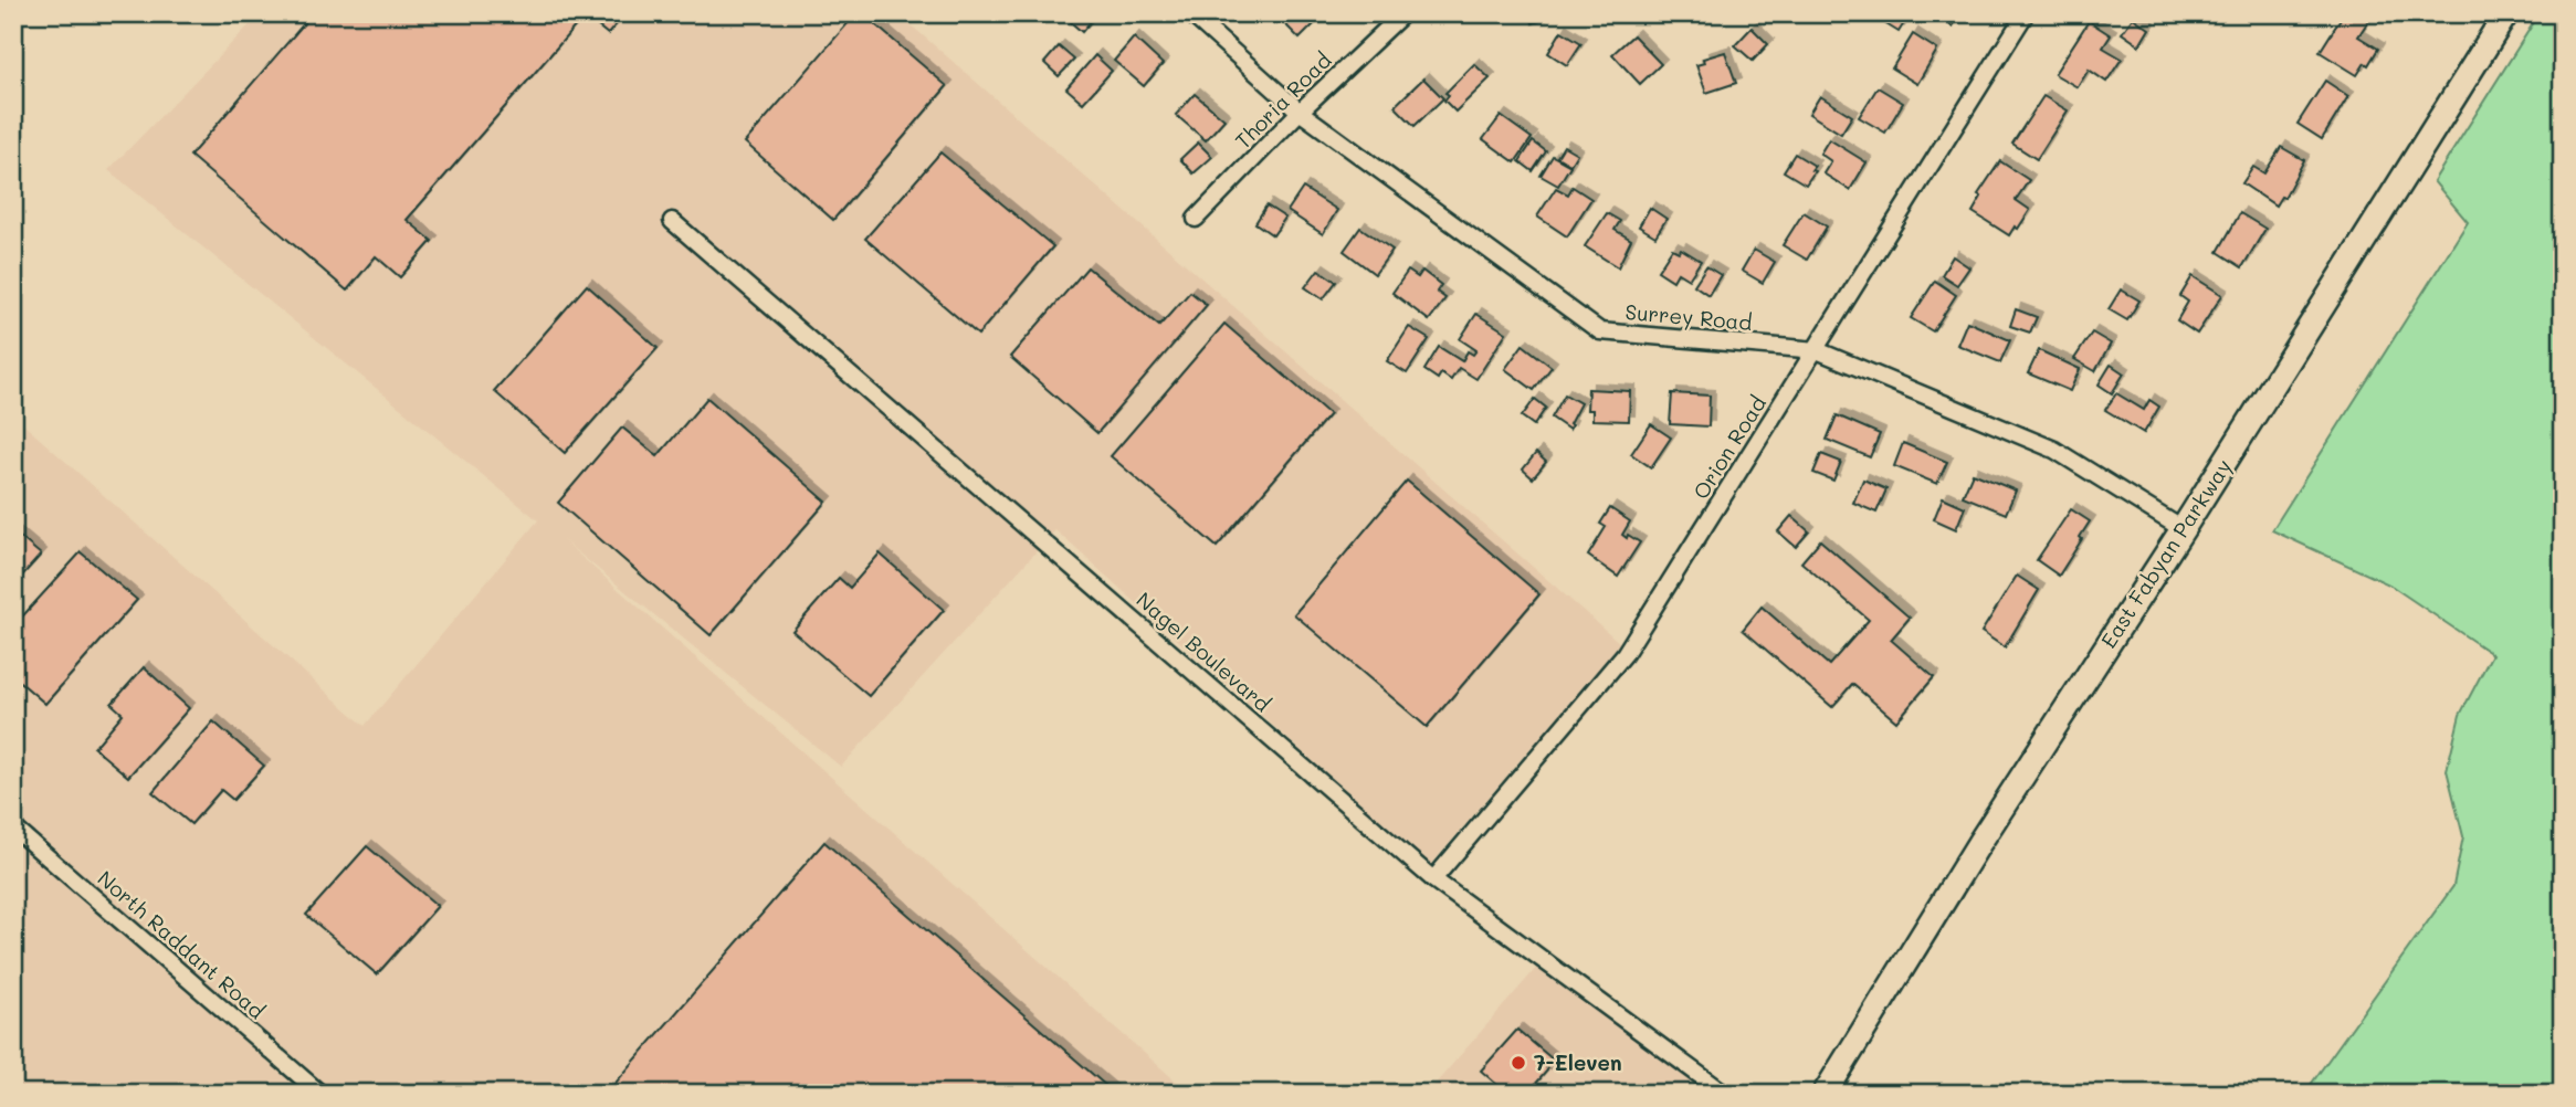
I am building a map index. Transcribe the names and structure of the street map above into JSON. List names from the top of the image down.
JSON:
{
  "streets": {
    "main road": ["East Fabyan Parkway"],
    "street": [
      "Thoria Road",
      "Surrey Road",
      "Orion Road",
      "Nagel Boulevard",
      "North Raddant Road"
    ]
  },
  "crossings": [
    ["Thoria Road", "Surrey Road"],
    ["Surrey Road", "Orion Road"],
    ["Surrey Road", "East Fabyan Parkway"],
    ["Orion Road", "Nagel Boulevard"]
  ],
  "places": ["7-Eleven"]
}
